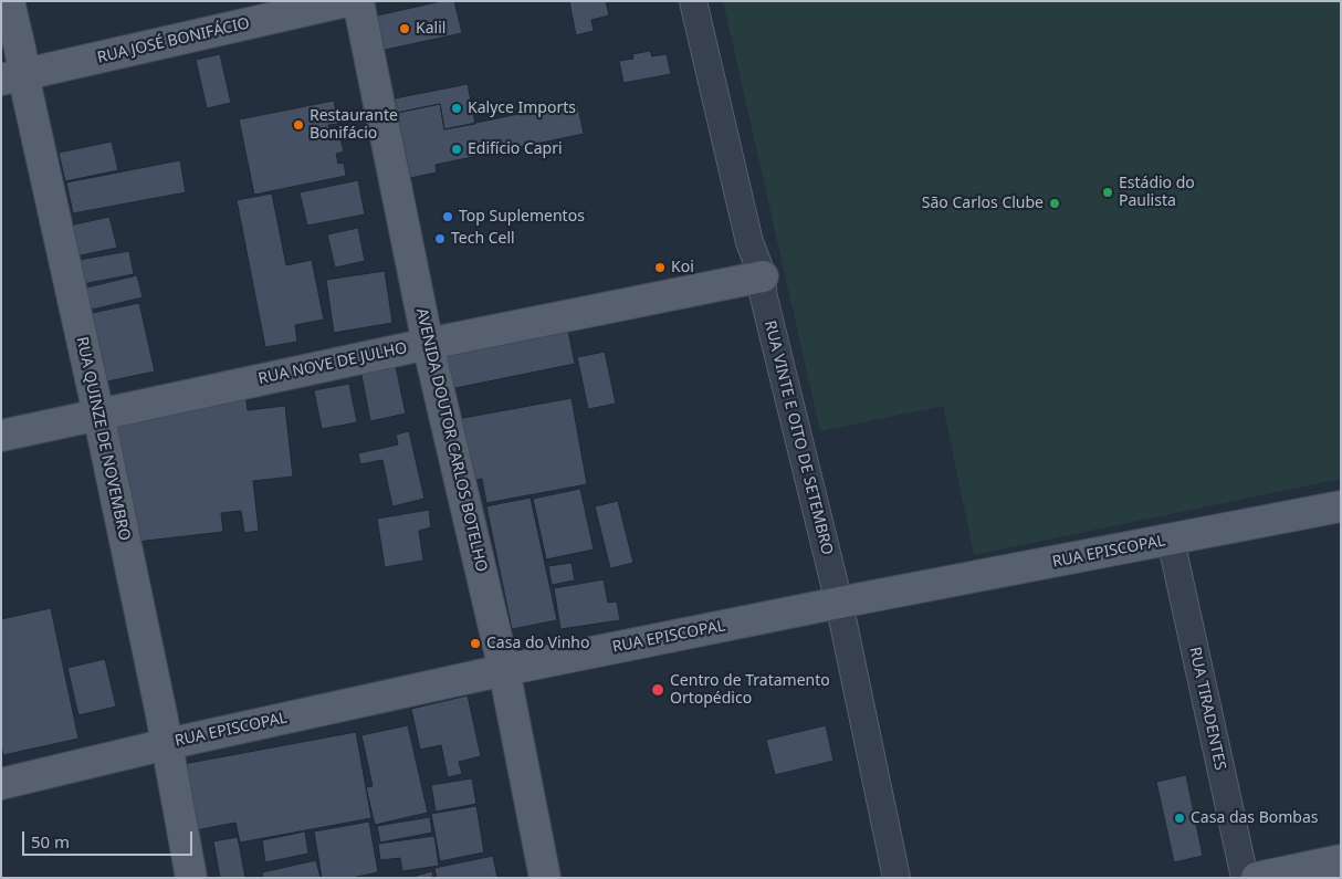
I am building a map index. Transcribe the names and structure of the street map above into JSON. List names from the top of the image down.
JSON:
{
  "streets": {
    "main road": [
      "RUA JOSÉ BONIFÁCIO",
      "RUA NOVE DE JULHO",
      "RUA QUINZE DE NOVEMBRO",
      "AVENIDA DOUTOR CARLOS BOTELHO",
      "RUA EPISCOPAL"
    ],
    "street": ["RUA VINTE E OITO DE SETEMBRO", "RUA TIRADENTES"]
  },
  "crossings": [
    ["RUA JOSÉ BONIFÁCIO", "RUA QUINZE DE NOVEMBRO"],
    ["RUA NOVE DE JULHO", "RUA VINTE E OITO DE SETEMBRO"],
    ["RUA NOVE DE JULHO", "RUA QUINZE DE NOVEMBRO"],
    ["RUA NOVE DE JULHO", "AVENIDA DOUTOR CARLOS BOTELHO"],
    ["RUA VINTE E OITO DE SETEMBRO", "RUA EPISCOPAL"],
    ["RUA QUINZE DE NOVEMBRO", "RUA EPISCOPAL"],
    ["AVENIDA DOUTOR CARLOS BOTELHO", "RUA EPISCOPAL"],
    ["RUA EPISCOPAL", "RUA TIRADENTES"]
  ],
  "places": [
    "Kalil",
    "Kalyce Imports",
    "Restaurante Bonifácio",
    "Edifício Capri",
    "Estádio do Paulista",
    "São Carlos Clube",
    "Top Suplementos",
    "Tech Cell",
    "Koi",
    "Casa do Vinho",
    "Centro de Tratamento Ortopédico",
    "Casa das Bombas"
  ],
  "scale_bar": "50 m"
}
